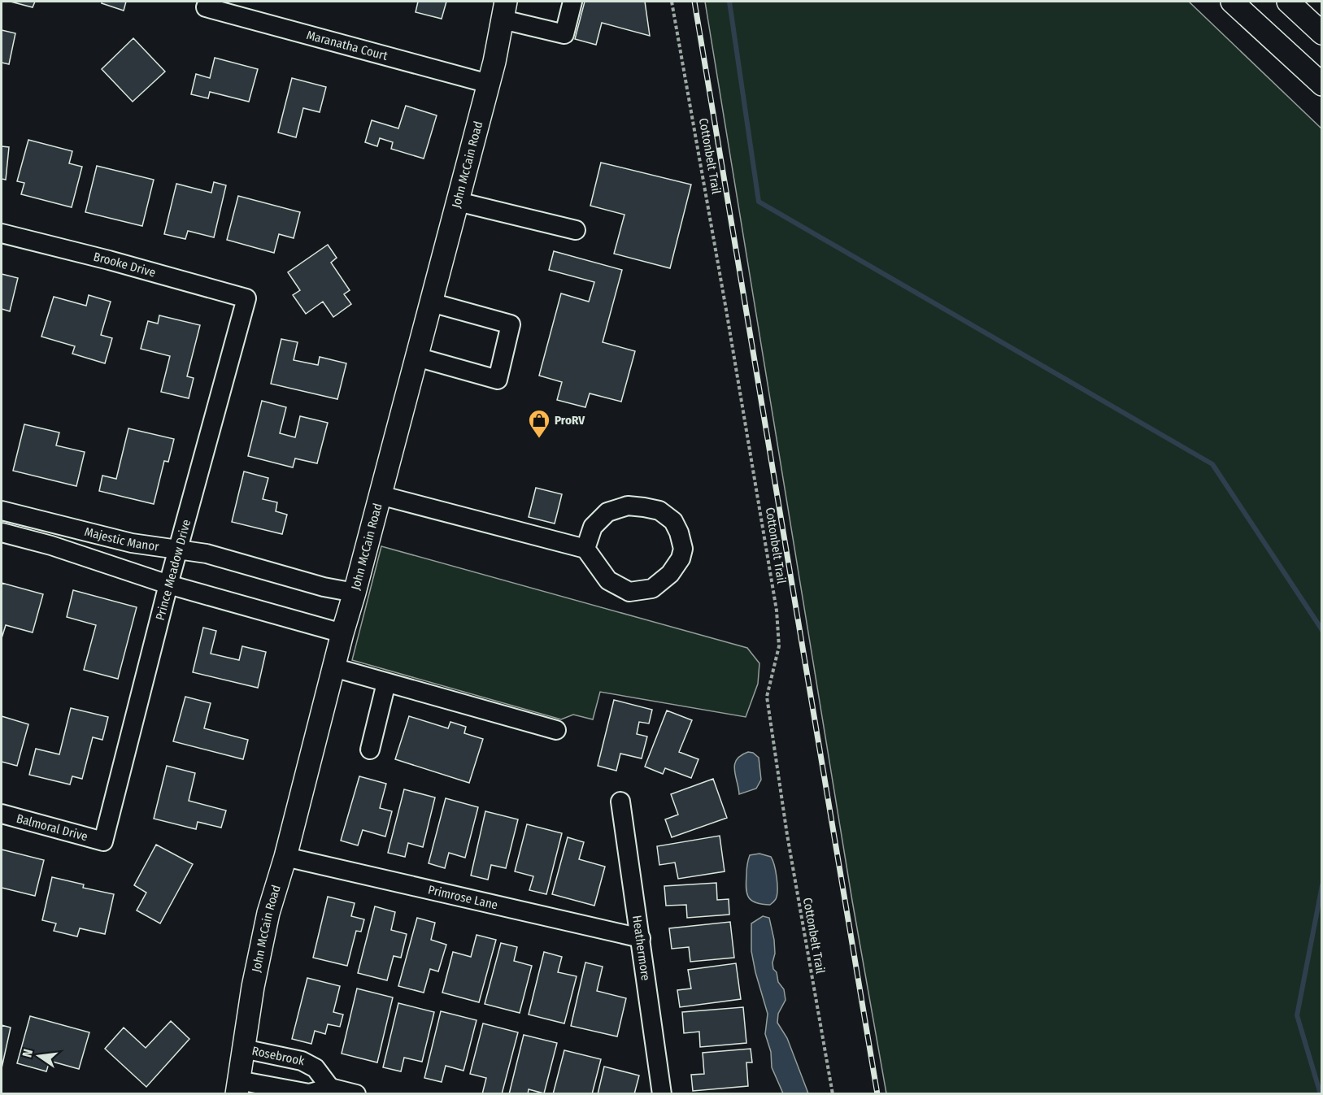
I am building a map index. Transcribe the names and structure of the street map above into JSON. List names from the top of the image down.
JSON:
{
  "streets": {
    "main road": ["John McCain Road"],
    "street": [
      "Maranatha Court",
      "Brooke Drive",
      "Majestic Manor",
      "Prince Meadow Drive",
      "Balmoral Drive",
      "Primrose Lane",
      "Heathermore",
      "Rosebrook"
    ],
    "path": ["Cottonbelt Trail"]
  },
  "crossings": [
    ["Maranatha Court", "John McCain Road"],
    ["John McCain Road", "Majestic Manor"],
    ["John McCain Road", "Primrose Lane"],
    ["John McCain Road", "Rosebrook"],
    ["Brooke Drive", "Prince Meadow Drive"],
    ["Majestic Manor", "Prince Meadow Drive"],
    ["Prince Meadow Drive", "Balmoral Drive"],
    ["Primrose Lane", "Heathermore"]
  ],
  "places": {
    "shop": ["ProRV"]
  },
  "north": "left"
}
